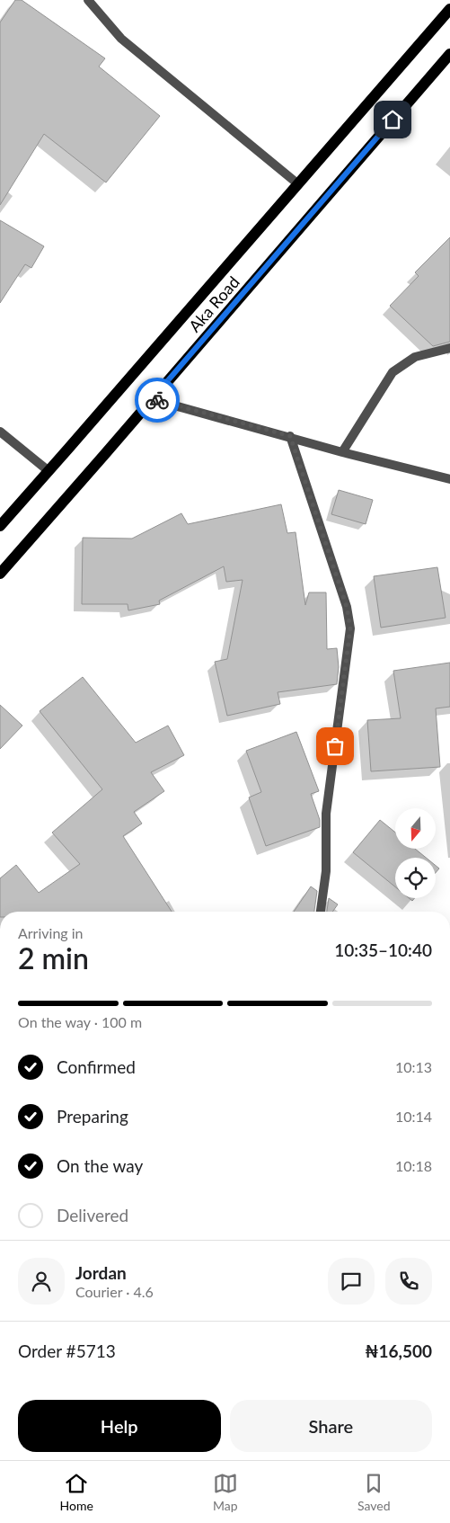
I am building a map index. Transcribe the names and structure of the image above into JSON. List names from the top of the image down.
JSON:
{
  "streets": {
    "main road": ["Aka Road"]
  },
  "north": "bottom",
  "page": {
    "heading": ["2 min", "Arriving in", "10:35–10:40"],
    "panel": [
      "Jordan",
      "Courier · 4.6",
      "Order #5713",
      "₦16,500"
    ],
    "bar": "On the way · 100 m",
    "list": [
      ["Confirmed", "10:13"],
      ["Preparing", "10:14"],
      ["On the way", "10:18"],
      "Delivered"
    ],
    "buttons": ["Help", "Share"],
    "tabs": ["Home", "Map", "Saved"]
  }
}
